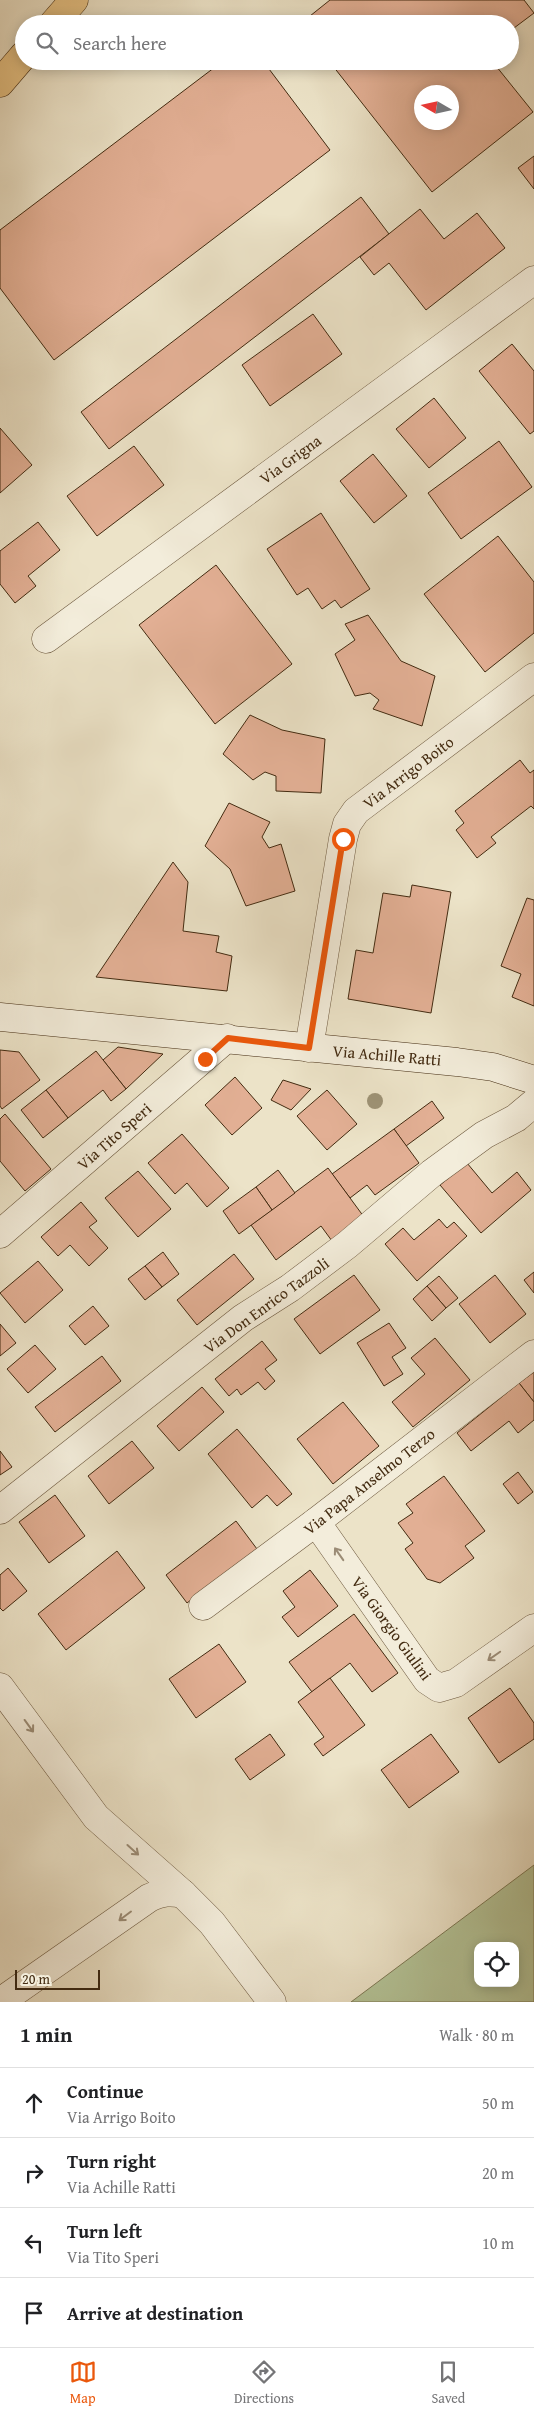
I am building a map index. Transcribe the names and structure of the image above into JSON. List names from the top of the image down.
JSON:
{
  "streets": {
    "street": [
      "Via Grigna",
      "Via Arrigo Boito",
      "Via Achille Ratti",
      "Via Tito Speri",
      "Via Don Enrico Tazzoli",
      "Via Papa Anselmo Terzo",
      "Via Giorgio Giulini"
    ]
  },
  "crossings": [
    ["Via Arrigo Boito", "Via Achille Ratti"],
    ["Via Achille Ratti", "Via Tito Speri"],
    ["Via Papa Anselmo Terzo", "Via Giorgio Giulini"]
  ],
  "scale_bar": "20 m",
  "north": "left",
  "page": {
    "search": "Search here",
    "scale": "20 m",
    "heading": ["1 min", "Walk · 80 m"],
    "list": [
      ["Continue", "Via Arrigo Boito", "50 m"],
      ["Turn right", "Via Achille Ratti", "20 m"],
      ["Turn left", "Via Tito Speri", "10 m"],
      "Arrive at destination"
    ],
    "nav": ["Map", "Directions", "Saved"]
  }
}
